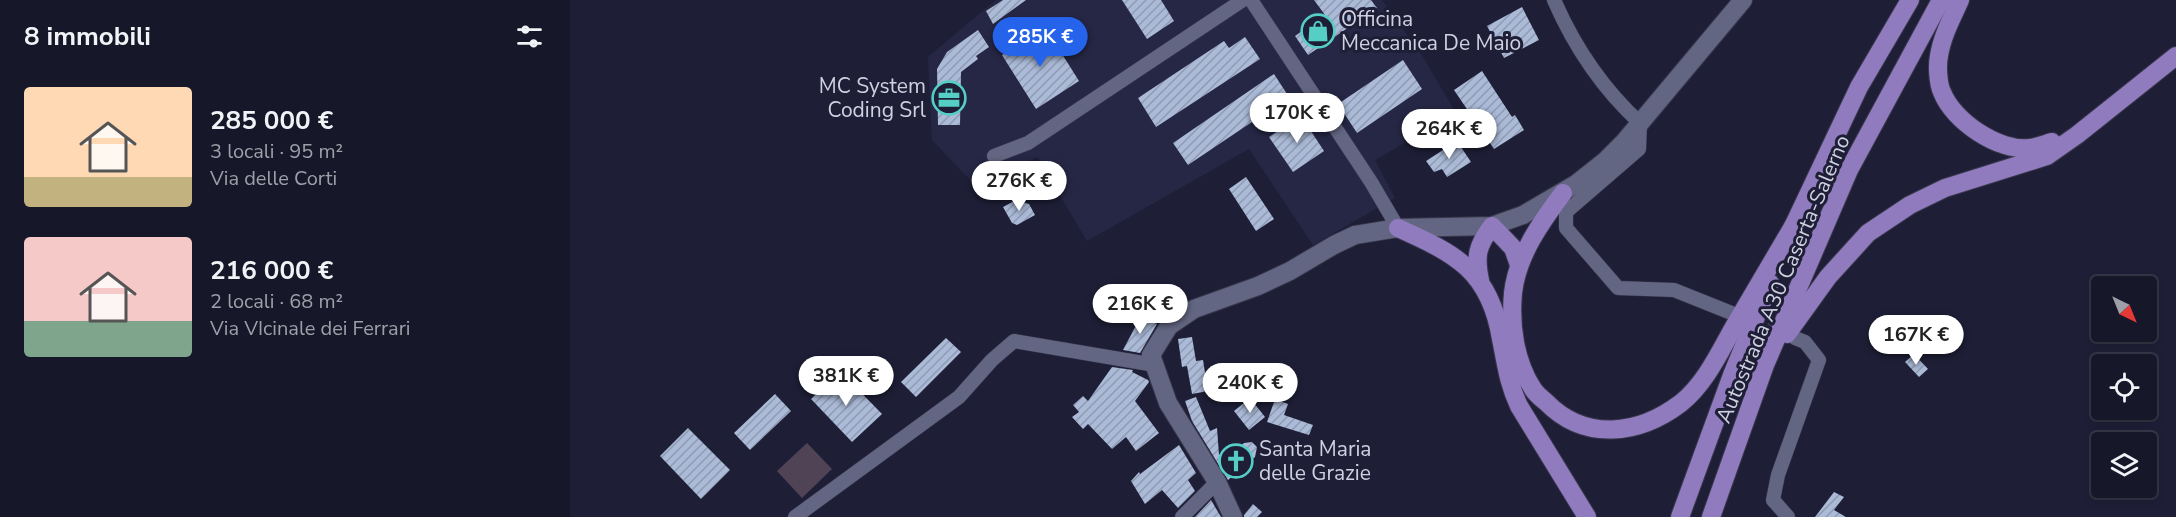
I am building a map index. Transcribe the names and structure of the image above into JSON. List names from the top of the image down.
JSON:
{
  "streets": {
    "highway": ["Autostrada A30 Caserta-Salerno"]
  },
  "places": {
    "shop": ["Officina Meccanica De Maio"],
    "office": ["MC System Coding Srl"],
    "church": ["Santa Maria delle Grazie"]
  },
  "north": "bottom right",
  "page": {
    "heading": "8 immobili",
    "price": [
      "285K €",
      "170K €",
      "264K €",
      "276K €",
      "216K €",
      "167K €",
      "381K €",
      "240K €"
    ],
    "list": [
      {
        "name": "285 000 €",
        "note": "3 locali · 95 m² · Via delle Corti"
      },
      {
        "name": "216 000 €",
        "note": "2 locali · 68 m² · Via VIcinale dei Ferrari"
      }
    ]
  }
}
